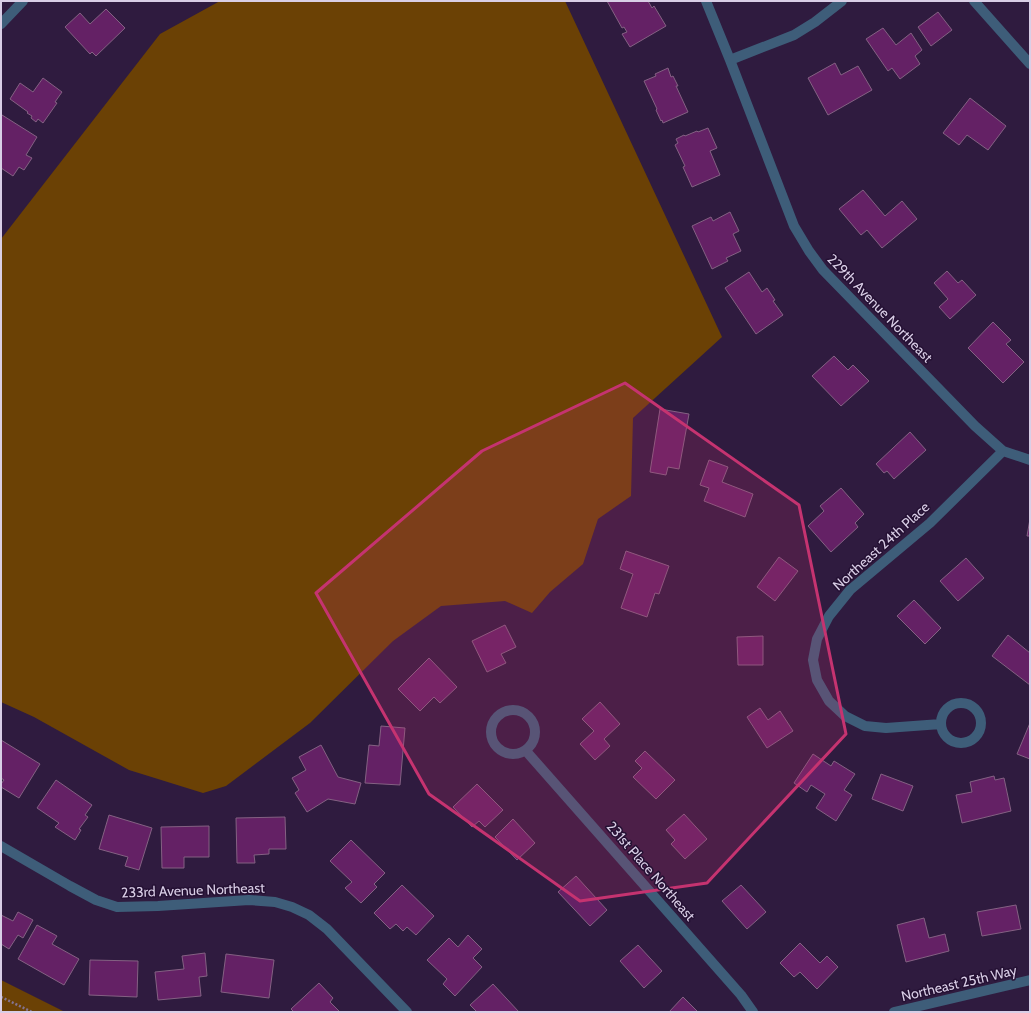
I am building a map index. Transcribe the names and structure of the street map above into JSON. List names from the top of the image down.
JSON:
{
  "streets": {
    "street": [
      "229th Avenue Northeast",
      "Northeast 24th Place",
      "231st Place Northeast",
      "233rd Avenue Northeast",
      "Northeast 25th Way"
    ]
  },
  "crossings": [
    ["229th Avenue Northeast", "Northeast 24th Place"]
  ]
}
